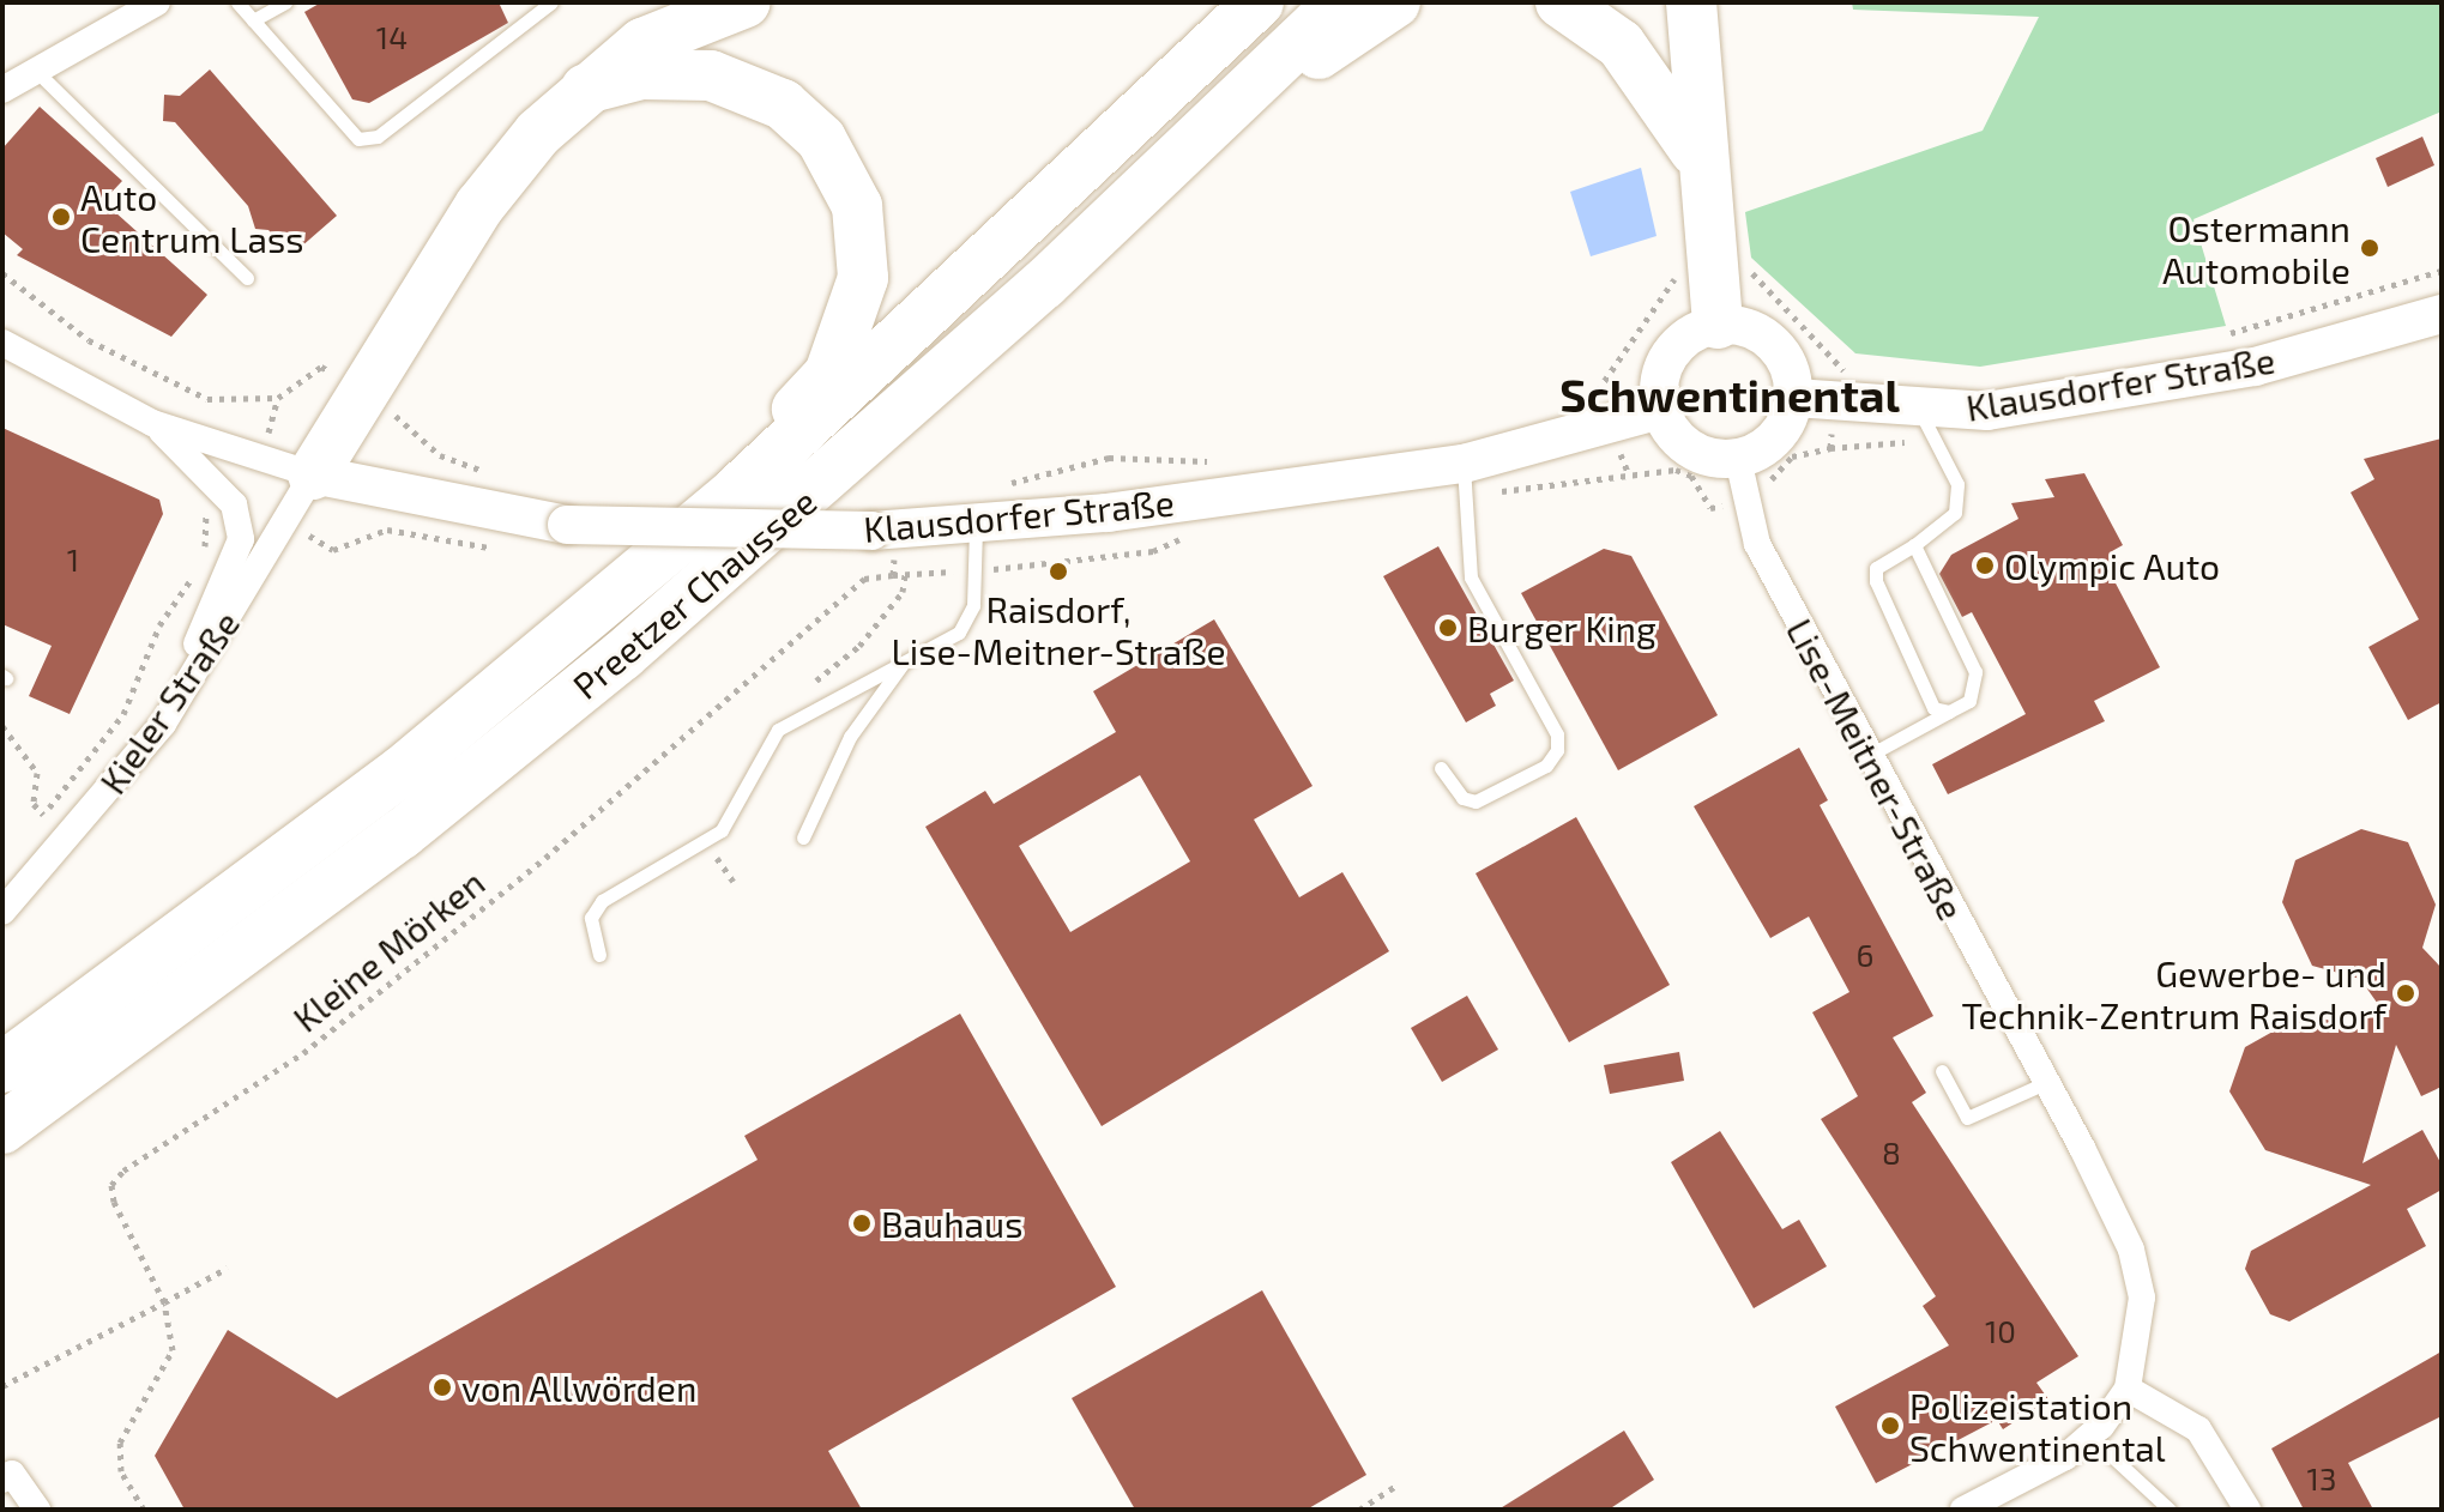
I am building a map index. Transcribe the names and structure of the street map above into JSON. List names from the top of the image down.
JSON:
{
  "streets": {
    "highway": ["Preetzer Chaussee"],
    "street": ["Klausdorfer Straße", "Kieler Straße", "Lise-Meitner-Straße"],
    "path": ["Kleine Mörken"]
  },
  "crossings": [
    ["Klausdorfer Straße", "Kieler Straße"],
    ["Klausdorfer Straße", "Lise-Meitner-Straße"],
    ["Klausdorfer Straße", "Kleine Mörken"]
  ],
  "districts": ["Schwentinental"],
  "places": [
    "Auto Centrum Lass",
    "Ostermann Automobile",
    "Olympic Auto",
    "Raisdorf, Lise-Meitner-Straße",
    "Burger King",
    "Gewerbe- und Technik-Zentrum Raisdorf",
    "Bauhaus",
    "von Allwörden",
    "Polizeistation Schwentinental"
  ],
  "house_numbers": [
    "14",
    "1",
    "6",
    "8",
    "10",
    "13"
  ]
}
